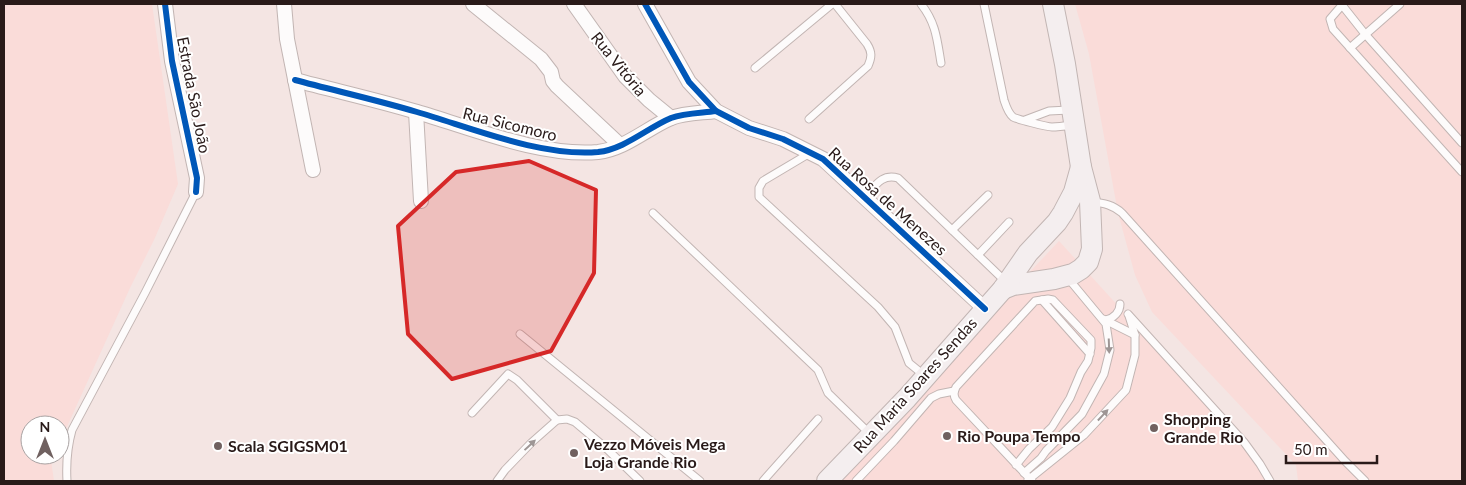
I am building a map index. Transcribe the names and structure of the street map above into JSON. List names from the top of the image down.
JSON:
{
  "streets": {
    "main road": ["Rua Maria Soares Sendas"],
    "street": [
      "Rua Vitória",
      "Estrada São João",
      "Rua Sicomoro",
      "Rua Rosa de Menezes"
    ]
  },
  "crossings": [
    ["Rua Vitória", "Rua Sicomoro"],
    ["Rua Sicomoro", "Rua Rosa de Menezes"],
    ["Rua Rosa de Menezes", "Rua Maria Soares Sendas"]
  ],
  "places": [
    "Shopping Grande Rio",
    "Rio Poupa Tempo",
    "Scala SGIGSM01",
    "Vezzo Móveis Mega Loja Grande Rio"
  ],
  "scale_bar": "50 m",
  "north": "top"
}
